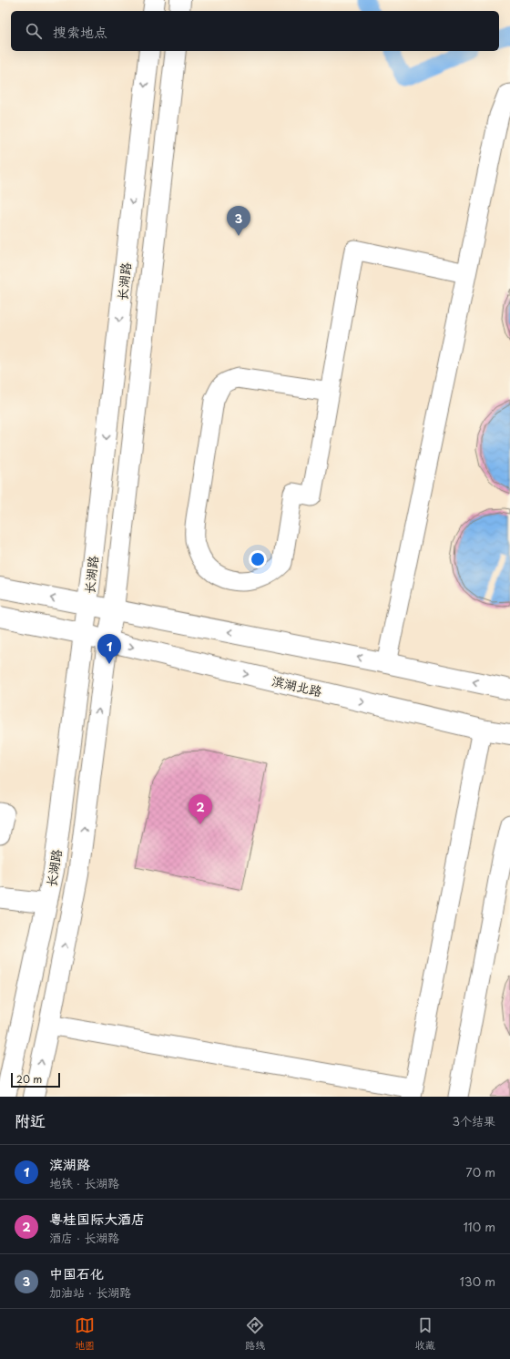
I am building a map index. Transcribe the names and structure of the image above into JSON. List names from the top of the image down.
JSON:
{
  "streets": {
    "main road": ["长湖路", "滨湖北路"]
  },
  "crossings": [
    ["长湖路", "滨湖北路"]
  ],
  "scale_bar": "20 m",
  "page": {
    "search": "搜索地点",
    "pins": ["3", "1", "2"],
    "scale": "20 m",
    "heading": ["附近", "3个结果"],
    "list": [
      {
        "mark": "1",
        "name": "滨湖路",
        "note": "地铁 · 长湖路",
        "value": "70 m"
      },
      {
        "mark": "2",
        "name": "粤桂国际大酒店",
        "note": "酒店 · 长湖路",
        "value": "110 m"
      },
      {
        "mark": "3",
        "name": "中国石化",
        "note": "加油站 · 长湖路",
        "value": "130 m"
      }
    ],
    "nav": ["地图", "路线", "收藏"]
  }
}
